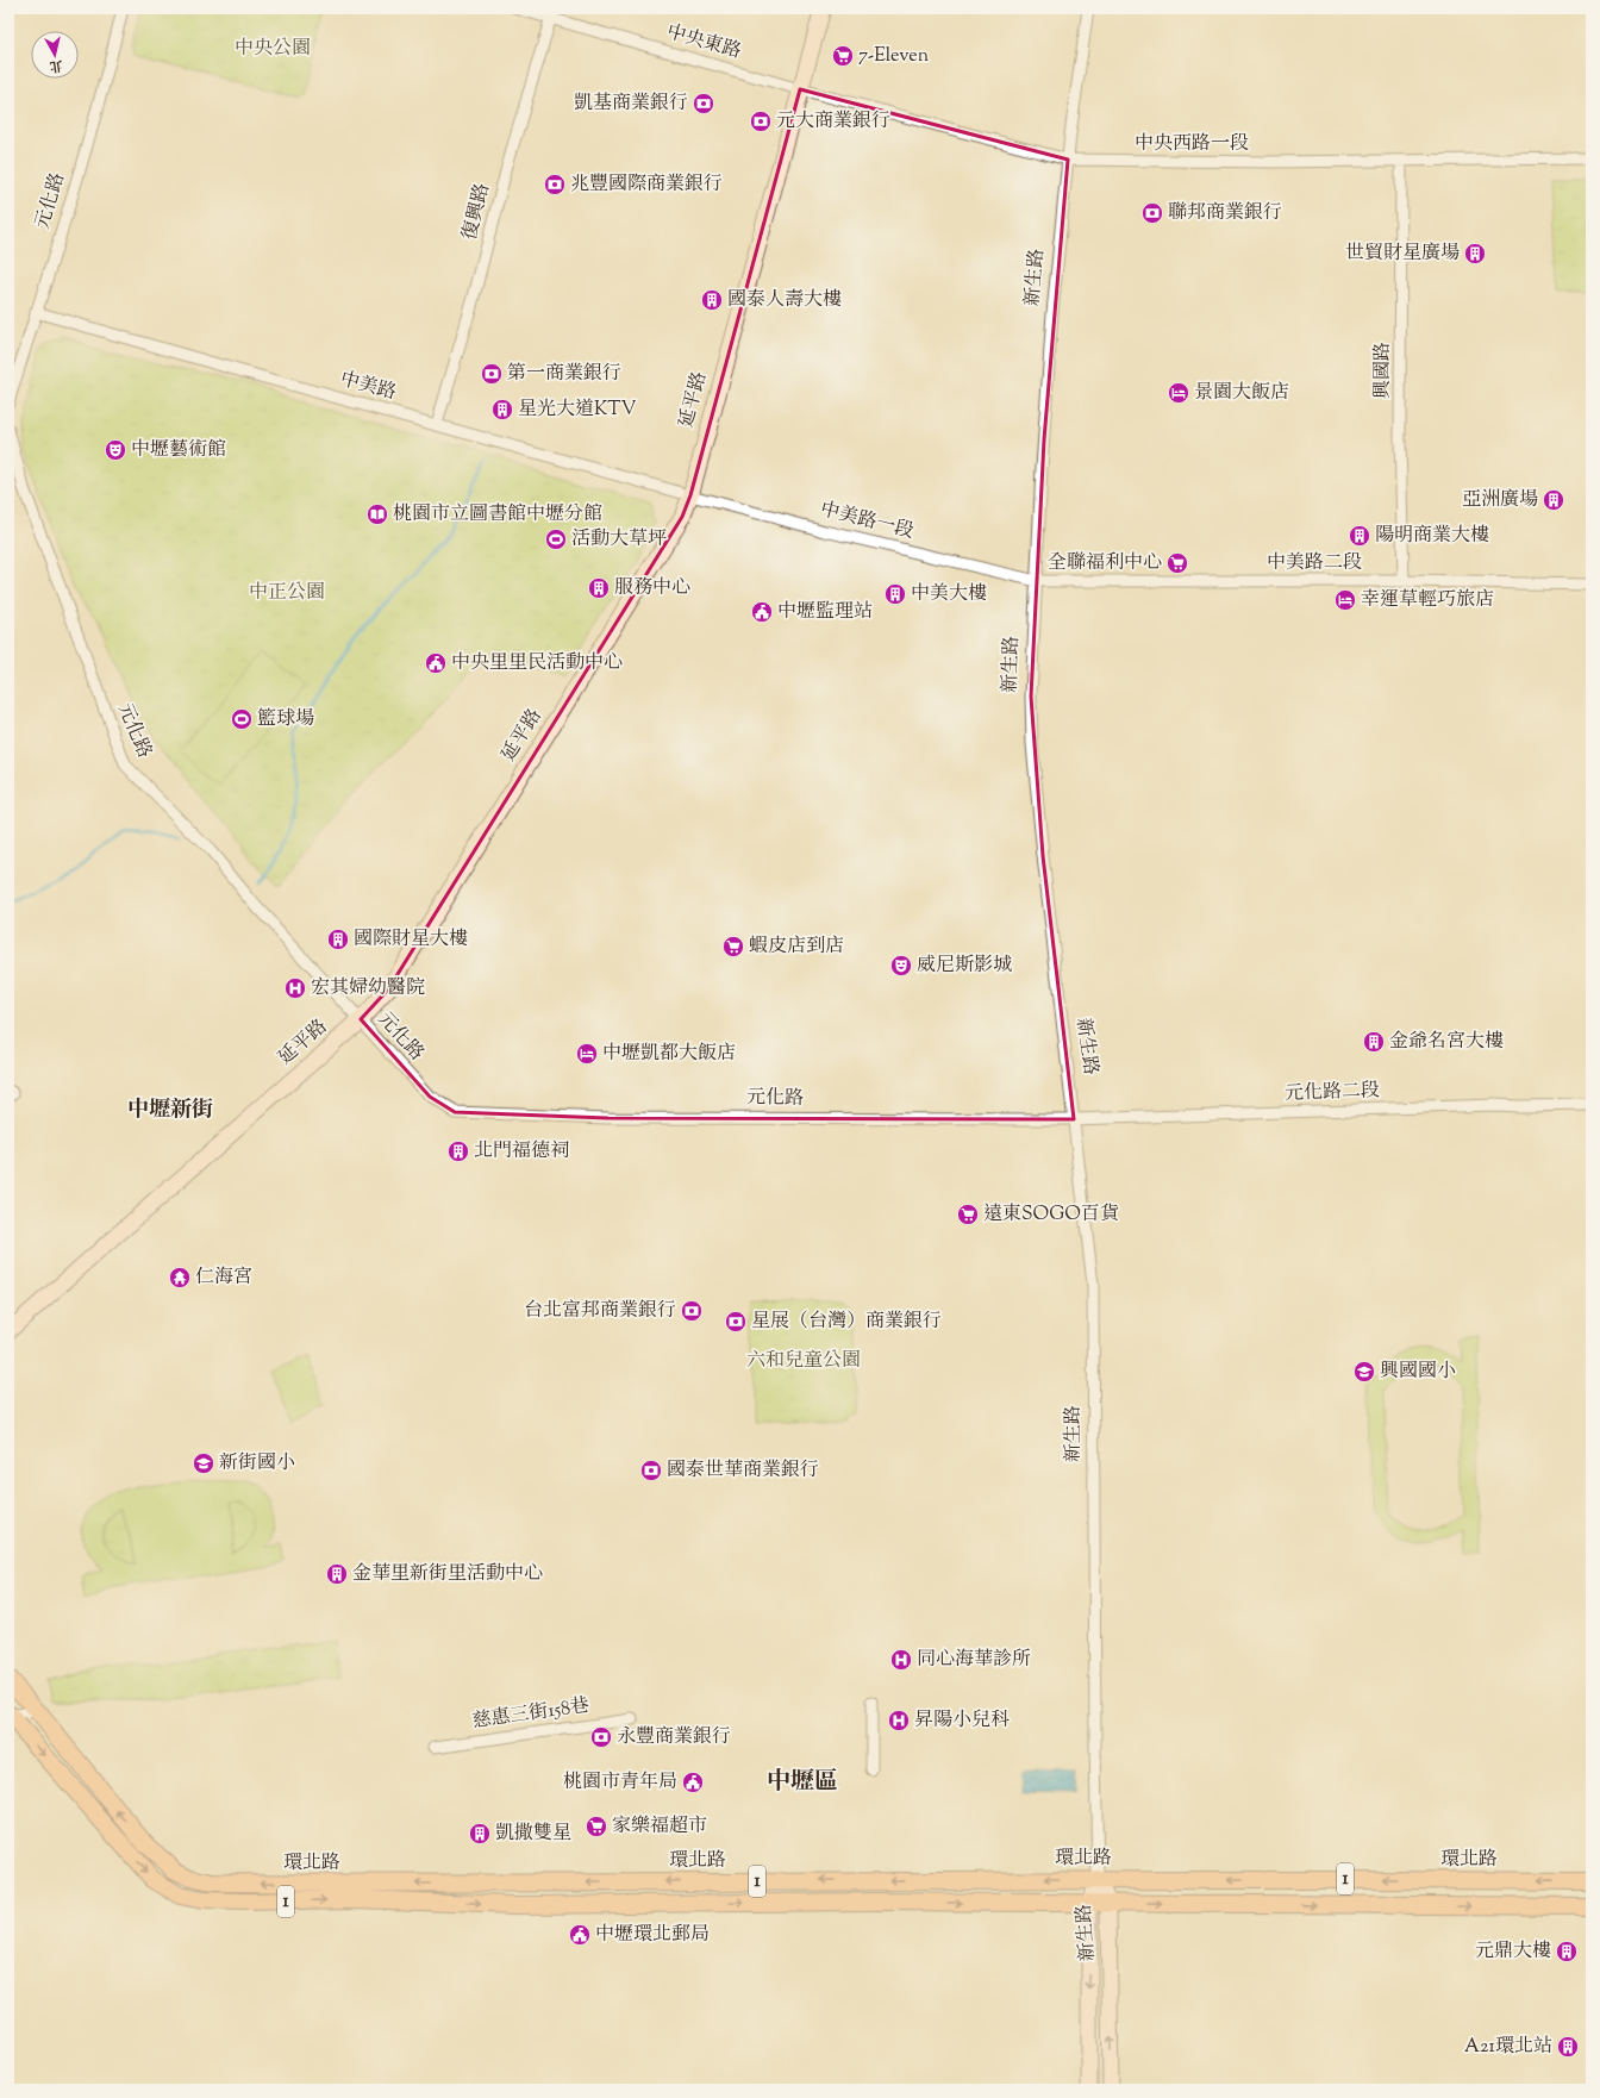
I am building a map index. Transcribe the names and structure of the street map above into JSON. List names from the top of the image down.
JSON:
{
  "streets": {
    "main road": [
      "新生路",
      "延平路",
      "環北路",
      "1"
    ],
    "street": [
      "中央東路",
      "中央西路一段",
      "元化路",
      "復興路",
      "興國路",
      "中美路",
      "中美路一段",
      "中美路二段",
      "元化路二段",
      "慈惠三街158巷"
    ]
  },
  "crossings": [
    ["中央東路", "中央西路一段"],
    ["中央東路", "復興路"],
    ["中央東路", "延平路"],
    ["中央西路一段", "新生路"],
    ["中央西路一段", "興國路"],
    ["中央西路一段", "延平路"],
    ["元化路", "新生路"],
    ["元化路", "中美路"],
    ["元化路", "延平路"],
    ["元化路", "元化路二段"],
    ["復興路", "中美路"],
    ["新生路", "中美路一段"],
    ["新生路", "中美路二段"],
    ["新生路", "元化路二段"],
    ["新生路", "環北路"],
    ["興國路", "中美路二段"],
    ["中美路", "延平路"],
    ["中美路", "中美路一段"],
    ["延平路", "中美路一段"],
    ["中美路一段", "中美路二段"]
  ],
  "districts": ["中壢新街", "中壢區"],
  "parks": ["中央公園", "中正公園", "六和兒童公園"],
  "places": {
    "supermarket": [
      "7-Eleven",
      "全聯福利中心",
      "蝦皮店到店",
      "遠東SOGO百貨",
      "家樂福超市"
    ],
    "bank": [
      "凱基商業銀行",
      "元大商業銀行",
      "兆豐國際商業銀行",
      "聯邦商業銀行",
      "第一商業銀行",
      "台北富邦商業銀行",
      "星展（台灣）商業銀行",
      "國泰世華商業銀行",
      "永豐商業銀行"
    ],
    "building": [
      "世貿財星廣場",
      "國泰人壽大樓",
      "星光大道KTV",
      "亞洲廣場",
      "陽明商業大樓",
      "服務中心",
      "中美大樓",
      "國際財星大樓",
      "金爺名宮大樓",
      "北門福德祠",
      "金華里新街里活動中心",
      "凱撒雙星",
      "元鼎大樓",
      "A21環北站"
    ],
    "hotel": ["景園大飯店", "幸運草輕巧旅店", "中壢凱都大飯店"],
    "theatre": ["中壢藝術館", "威尼斯影城"],
    "library": ["桃園市立圖書館中壢分館"],
    "sports": ["活動大草坪", "籃球場"],
    "public building": [
      "中壢監理站",
      "中央里里民活動中心",
      "桃園市青年局",
      "中壢環北郵局"
    ],
    "hospital": ["宏其婦幼醫院", "同心海華診所", "昇陽小兒科"],
    "temple": ["仁海宮"],
    "school or university": ["興國國小", "新街國小"]
  },
  "north": "bottom"
}
